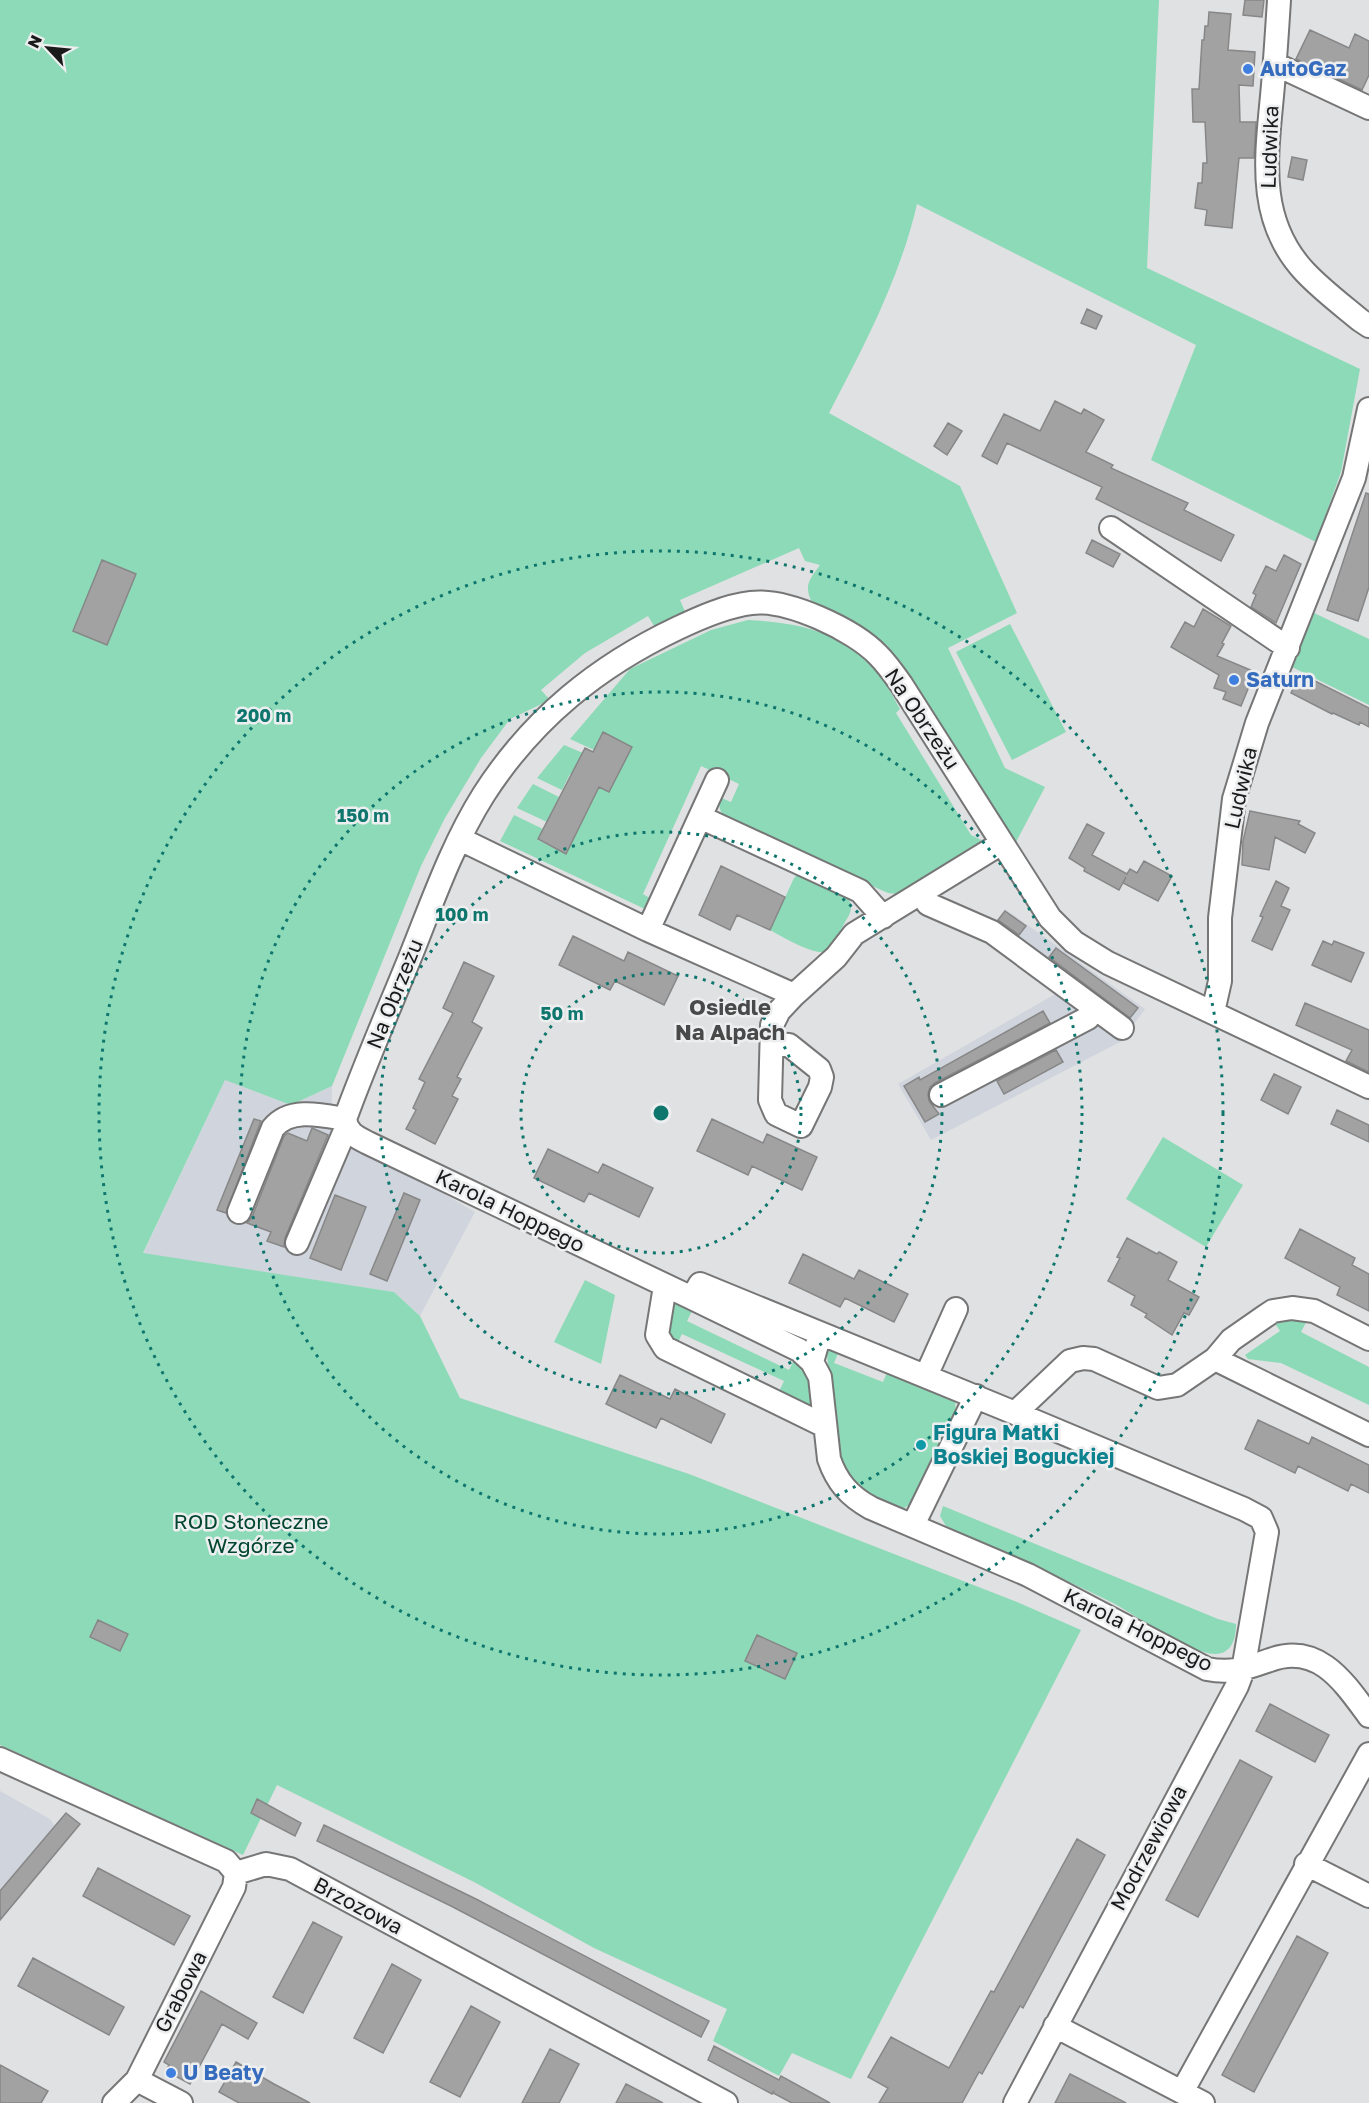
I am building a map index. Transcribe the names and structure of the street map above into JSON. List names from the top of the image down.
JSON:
{
  "streets": {
    "street": [
      "Ludwika",
      "Na Obrzeżu",
      "Karola Hoppego",
      "Modrzewiowa",
      "Brzozowa",
      "Grabowa"
    ]
  },
  "crossings": [
    ["Ludwika", "Na Obrzeżu"],
    ["Na Obrzeżu", "Karola Hoppego"],
    ["Karola Hoppego", "Modrzewiowa"],
    ["Brzozowa", "Grabowa"]
  ],
  "districts": ["Osiedle Na Alpach"],
  "parks": ["ROD Słoneczne Wzgórze"],
  "places": [
    "AutoGaz",
    "Saturn",
    "Figura Matki Boskiej Boguckiej",
    "U Beaty"
  ],
  "north": "top left",
  "rings": [
    "200 m",
    "150 m",
    "100 m",
    "50 m"
  ]
}
